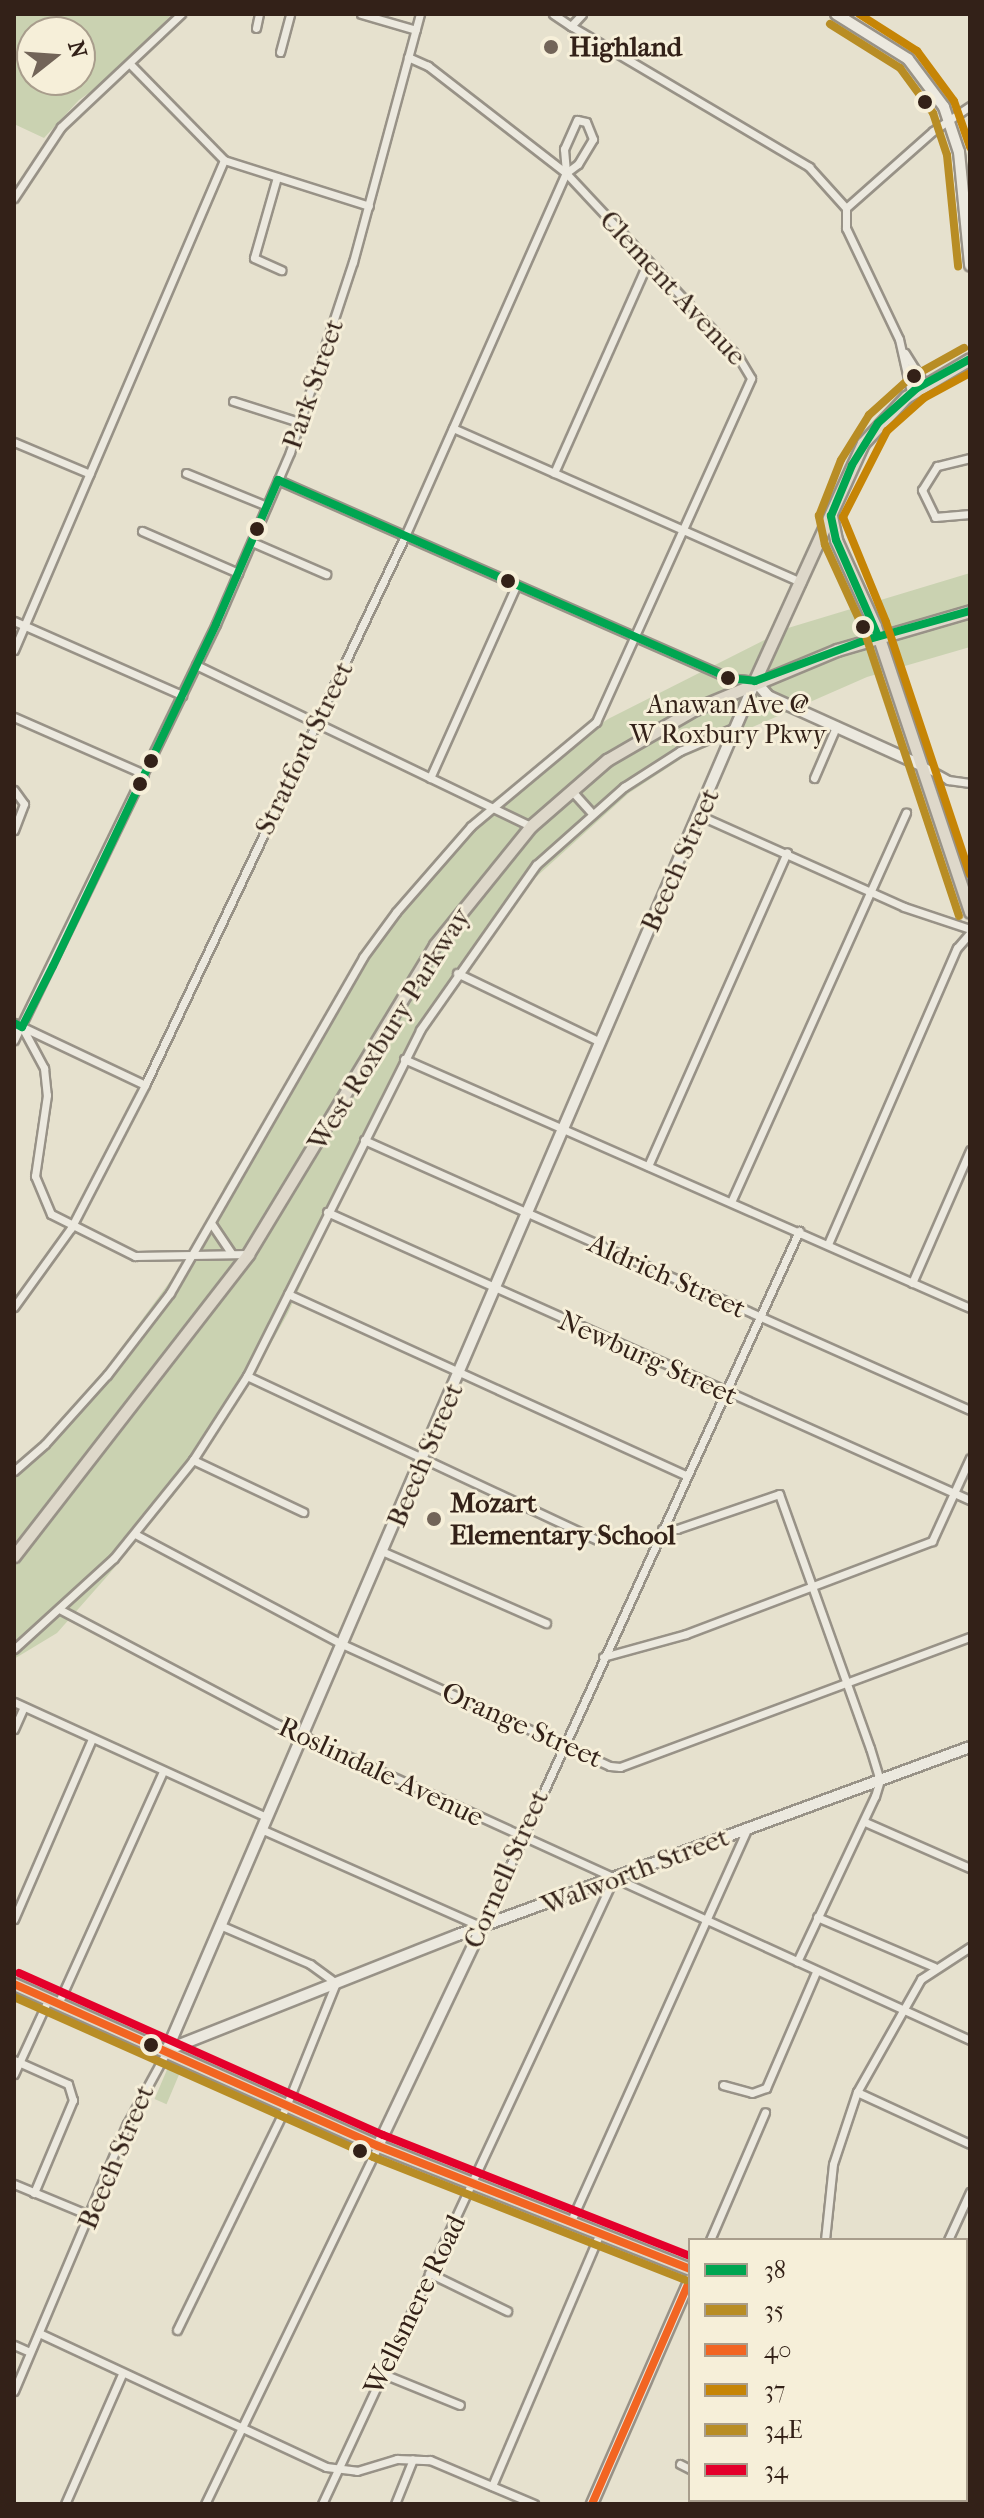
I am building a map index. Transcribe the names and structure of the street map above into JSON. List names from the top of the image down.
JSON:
{
  "streets": {
    "main road": ["Beech Street", "West Roxbury Parkway"],
    "street": [
      "Clement Avenue",
      "Park Street",
      "Stratford Street",
      "Aldrich Street",
      "Newburg Street",
      "Orange Street",
      "Roslindale Avenue",
      "Cornell Street",
      "Walworth Street",
      "Wellsmere Road"
    ]
  },
  "crossings": [
    ["Clement Avenue", "Park Street"],
    ["Clement Avenue", "Stratford Street"],
    ["Clement Avenue", "West Roxbury Parkway"],
    ["Beech Street", "West Roxbury Parkway"],
    ["Beech Street", "Aldrich Street"],
    ["Beech Street", "Newburg Street"],
    ["Beech Street", "Orange Street"],
    ["Beech Street", "Roslindale Avenue"],
    ["Beech Street", "Walworth Street"],
    ["West Roxbury Parkway", "Aldrich Street"],
    ["West Roxbury Parkway", "Newburg Street"],
    ["West Roxbury Parkway", "Orange Street"],
    ["West Roxbury Parkway", "Roslindale Avenue"],
    ["Aldrich Street", "Cornell Street"],
    ["Newburg Street", "Cornell Street"],
    ["Orange Street", "Cornell Street"],
    ["Roslindale Avenue", "Cornell Street"],
    ["Roslindale Avenue", "Walworth Street"],
    ["Roslindale Avenue", "Wellsmere Road"],
    ["Cornell Street", "Walworth Street"],
    ["Walworth Street", "Wellsmere Road"]
  ],
  "places": ["Highland", "Anawan Ave @ W Roxbury Pkwy", "Mozart Elementary School"],
  "lines": [
    "transit line 37",
    "transit line 35",
    "transit line 38",
    "transit line 34",
    "transit line 40",
    "transit line 34E"
  ],
  "legend": [
    "38",
    "35",
    "40",
    "37",
    "34E",
    "34"
  ],
  "north": "right"
}
